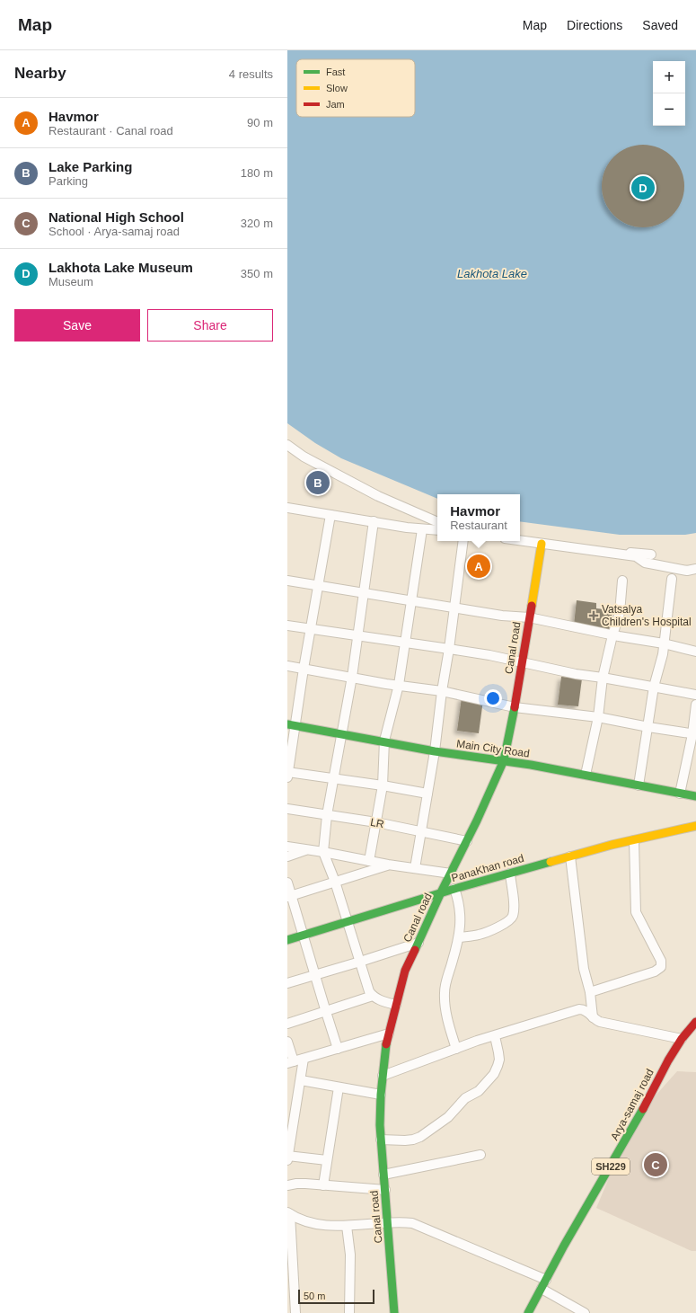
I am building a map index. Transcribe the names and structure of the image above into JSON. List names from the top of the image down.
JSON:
{
  "streets": {
    "street": [
      "Canal road",
      "Main City Road",
      "LR",
      "PanaKhan road",
      "Arya-samaj road",
      "SH229"
    ]
  },
  "crossings": [
    ["Canal road", "Main City Road"],
    ["Canal road", "LR"],
    ["Canal road", "PanaKhan road"]
  ],
  "water": ["Lakhota Lake"],
  "places": {
    "health": ["Vatsalya Children's Hospital"]
  },
  "legend": ["Fast", "Slow", "Jam"],
  "scale_bar": "50 m",
  "page": {
    "header": "Map",
    "nav": ["Map", "Directions", "Saved"],
    "heading": ["Nearby", "4 results"],
    "map_buttons": ["+", "−"],
    "list": [
      {
        "mark": "A",
        "name": "Havmor",
        "note": "Restaurant · Canal road",
        "value": "90 m"
      },
      {
        "mark": "B",
        "name": "Lake Parking",
        "note": "Parking",
        "value": "180 m"
      },
      {
        "mark": "C",
        "name": "National High School",
        "note": "School · Arya-samaj road",
        "value": "320 m"
      },
      {
        "mark": "D",
        "name": "Lakhota Lake Museum",
        "note": "Museum",
        "value": "350 m"
      }
    ],
    "pins": [
      "D",
      "B",
      "A",
      "C"
    ],
    "buttons": ["Save", "Share"],
    "popup": ["Havmor", "Restaurant"],
    "scale": "50 m"
  }
}
